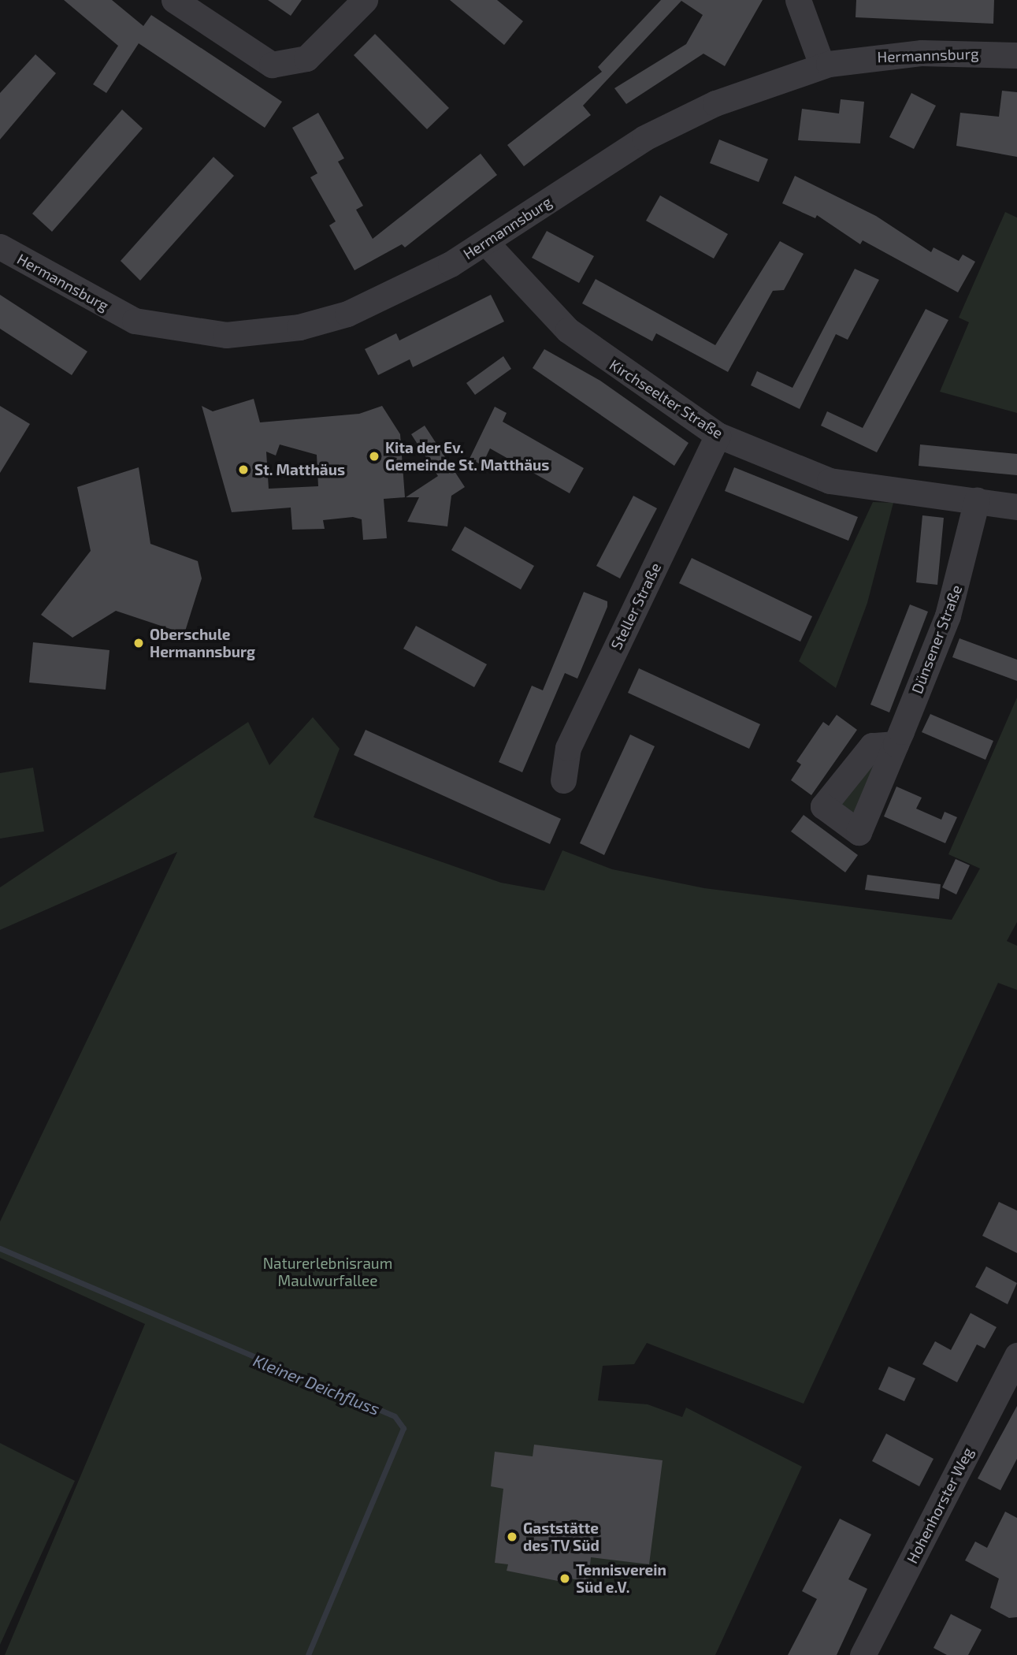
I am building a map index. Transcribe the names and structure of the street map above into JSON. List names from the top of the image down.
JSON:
{
  "streets": {
    "street": [
      "Hermannsburg",
      "Kirchseelter Straße",
      "Steller Straße",
      "Dünsener Straße",
      "Hohenhorster Weg"
    ]
  },
  "crossings": [
    ["Hermannsburg", "Kirchseelter Straße"],
    ["Kirchseelter Straße", "Steller Straße"],
    ["Kirchseelter Straße", "Dünsener Straße"]
  ],
  "water": ["Kleiner Deichfluss"],
  "parks": ["Naturerlebnisraum Maulwurfallee"],
  "places": [
    "Kita der Ev. Gemeinde St. Matthäus",
    "St. Matthäus",
    "Oberschule Hermannsburg",
    "Gaststätte des TV Süd",
    "Tennisverein Süd e.V."
  ]
}
